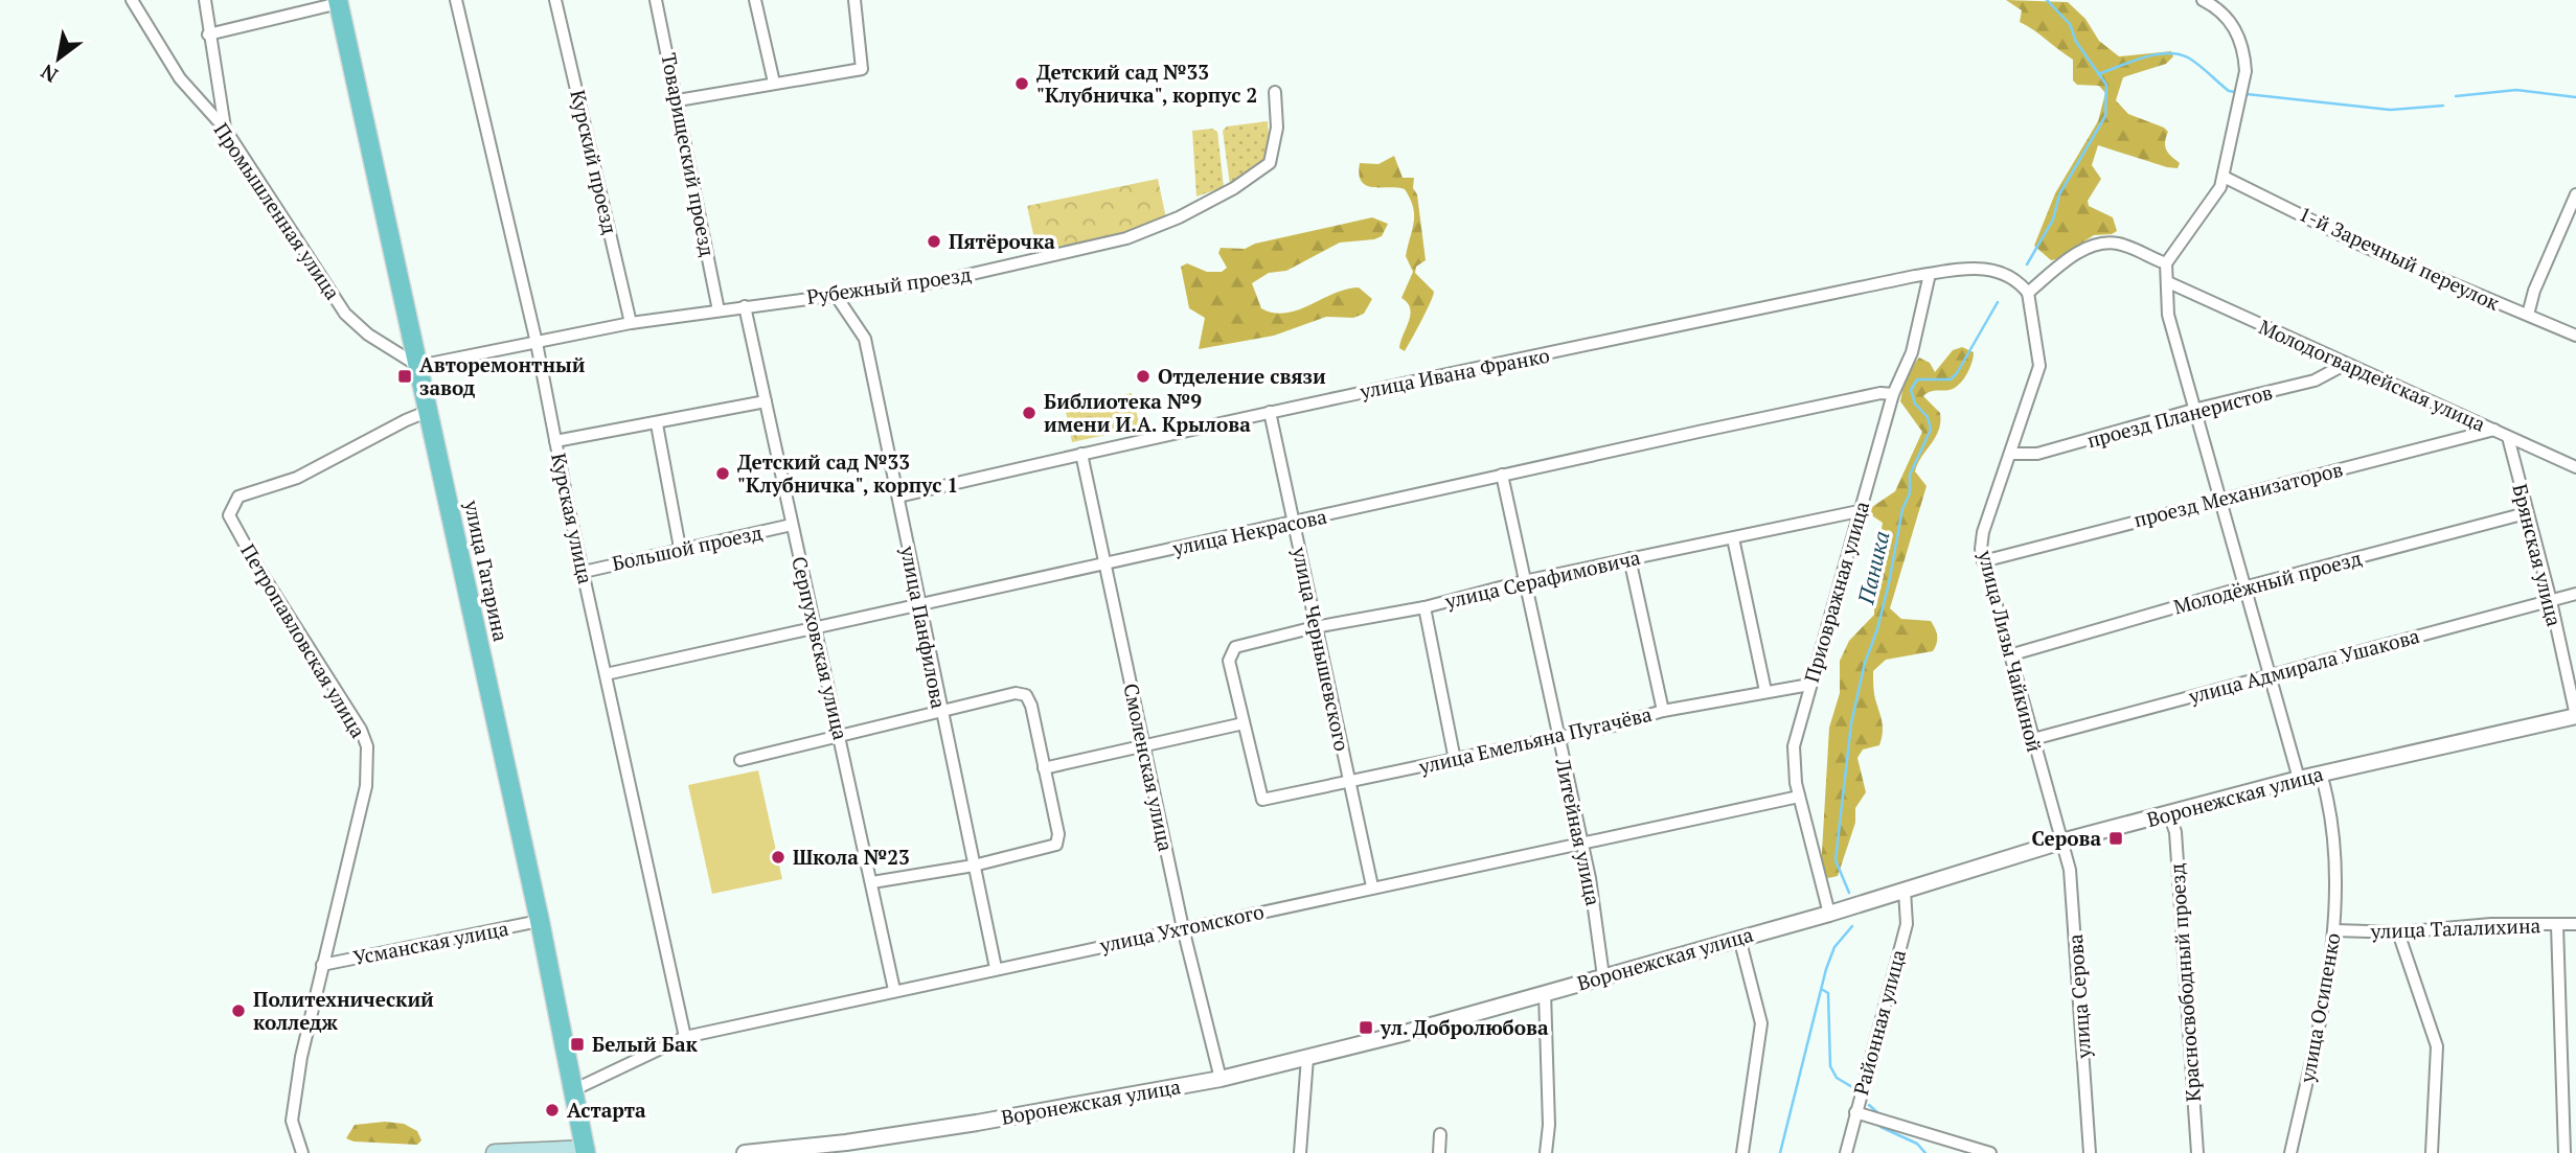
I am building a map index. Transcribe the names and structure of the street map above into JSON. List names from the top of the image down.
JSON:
{
  "streets": {
    "main road": ["улица Гагарина"],
    "street": [
      "Товарищеский проезд",
      "Курский проезд",
      "Промышленная улица",
      "1-й Заречный переулок",
      "Рубежный проезд",
      "улица Ивана Франко",
      "Молодогвардейская улица",
      "проезд Планеристов",
      "проезд Механизаторов",
      "Курская улица",
      "улица Некрасова",
      "Большой проезд",
      "Брянская улица",
      "улица Серафимовича",
      "Молодёжный проезд",
      "Приовражная улица",
      "улица Панфилова",
      "Петропавловская улица",
      "Серпуховская улица",
      "улица Чернышевского",
      "улица Лизы Чайкиной",
      "улица Адмирала Ушакова",
      "улица Емельяна Пугачёва",
      "Смоленская улица",
      "Воронежская улица",
      "Литейная улица",
      "улица Ухтомского",
      "улица Талалихина",
      "Усманская улица",
      "Красносвободный проезд",
      "улица Серова",
      "улица Осипенко",
      "Районная улица"
    ]
  },
  "crossings": [
    ["Товарищеский проезд", "Рубежный проезд"],
    ["Курский проезд", "Рубежный проезд"],
    ["Промышленная улица", "Рубежный проезд"],
    ["Промышленная улица", "улица Гагарина"],
    ["Рубежный проезд", "Курская улица"],
    ["Рубежный проезд", "улица Гагарина"],
    ["Рубежный проезд", "улица Панфилова"],
    ["Рубежный проезд", "Серпуховская улица"],
    ["улица Ивана Франко", "Приовражная улица"],
    ["улица Ивана Франко", "улица Панфилова"],
    ["улица Ивана Франко", "улица Чернышевского"],
    ["улица Ивана Франко", "улица Лизы Чайкиной"],
    ["улица Ивана Франко", "Смоленская улица"],
    ["Молодогвардейская улица", "проезд Планеристов"],
    ["Молодогвардейская улица", "проезд Механизаторов"],
    ["Молодогвардейская улица", "Брянская улица"],
    ["проезд Планеристов", "улица Лизы Чайкиной"],
    ["проезд Механизаторов", "улица Лизы Чайкиной"],
    ["Курская улица", "улица Некрасова"],
    ["Курская улица", "Большой проезд"],
    ["Курская улица", "улица Ухтомского"],
    ["улица Некрасова", "Приовражная улица"],
    ["улица Некрасова", "улица Панфилова"],
    ["улица Некрасова", "Серпуховская улица"],
    ["улица Некрасова", "улица Чернышевского"],
    ["улица Некрасова", "Смоленская улица"],
    ["улица Некрасова", "Литейная улица"],
    ["Большой проезд", "Серпуховская улица"],
    ["Брянская улица", "Молодёжный проезд"],
    ["Брянская улица", "улица Адмирала Ушакова"],
    ["Брянская улица", "Воронежская улица"],
    ["улица Гагарина", "Петропавловская улица"],
    ["улица Гагарина", "улица Ухтомского"],
    ["улица Гагарина", "Усманская улица"],
    ["улица Серафимовича", "Приовражная улица"],
    ["улица Серафимовича", "улица Чернышевского"],
    ["улица Серафимовича", "улица Емельяна Пугачёва"],
    ["улица Серафимовича", "Литейная улица"],
    ["Молодёжный проезд", "улица Лизы Чайкиной"],
    ["Приовражная улица", "улица Емельяна Пугачёва"],
    ["Приовражная улица", "Воронежская улица"],
    ["Приовражная улица", "улица Ухтомского"],
    ["улица Панфилова", "улица Ухтомского"],
    ["Петропавловская улица", "Усманская улица"],
    ["Серпуховская улица", "улица Ухтомского"],
    ["улица Чернышевского", "улица Емельяна Пугачёва"],
    ["улица Чернышевского", "улица Ухтомского"],
    ["улица Лизы Чайкиной", "улица Адмирала Ушакова"],
    ["улица Лизы Чайкиной", "Воронежская улица"],
    ["улица Лизы Чайкиной", "улица Серова"],
    ["улица Емельяна Пугачёва", "Литейная улица"],
    ["Смоленская улица", "Воронежская улица"],
    ["Смоленская улица", "улица Ухтомского"],
    ["Воронежская улица", "Литейная улица"],
    ["Воронежская улица", "Красносвободный проезд"],
    ["Воронежская улица", "улица Серова"],
    ["Воронежская улица", "улица Осипенко"],
    ["Воронежская улица", "Районная улица"],
    ["Литейная улица", "улица Ухтомского"],
    ["улица Талалихина", "улица Осипенко"]
  ],
  "water": ["Паника"],
  "places": {
    "other": [
      "Детский сад №33 \"Клубничка\", корпус 2",
      "Пятёрочка",
      "Отделение связи",
      "Библиотека №9 имени И.А. Крылова",
      "Детский сад №33 \"Клубничка\", корпус 1",
      "Школа №23",
      "Политехнический колледж",
      "Астарта"
    ],
    "transit": [
      "Авторемонтный завод",
      "Серова",
      "ул. Добролюбова",
      "Белый Бак"
    ]
  },
  "north": "bottom left"
}
